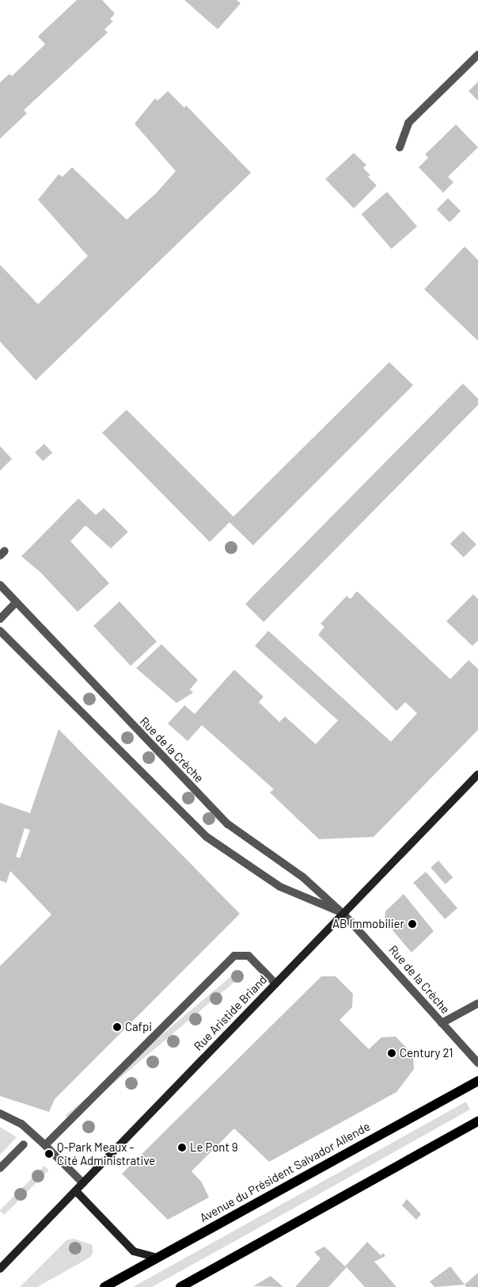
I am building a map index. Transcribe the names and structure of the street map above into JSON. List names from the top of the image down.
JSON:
{
  "streets": {
    "main road": ["Rue Aristide Briand", "Avenue du Président Salvador Allende"],
    "street": ["Rue de la Crèche"]
  },
  "crossings": [
    ["Rue de la Crèche", "Rue Aristide Briand"]
  ],
  "places": [
    "AB Immobilier",
    "Cafpi",
    "Century 21",
    "Le Pont 9",
    "Q-Park Meaux - Cité Administrative"
  ]
}
